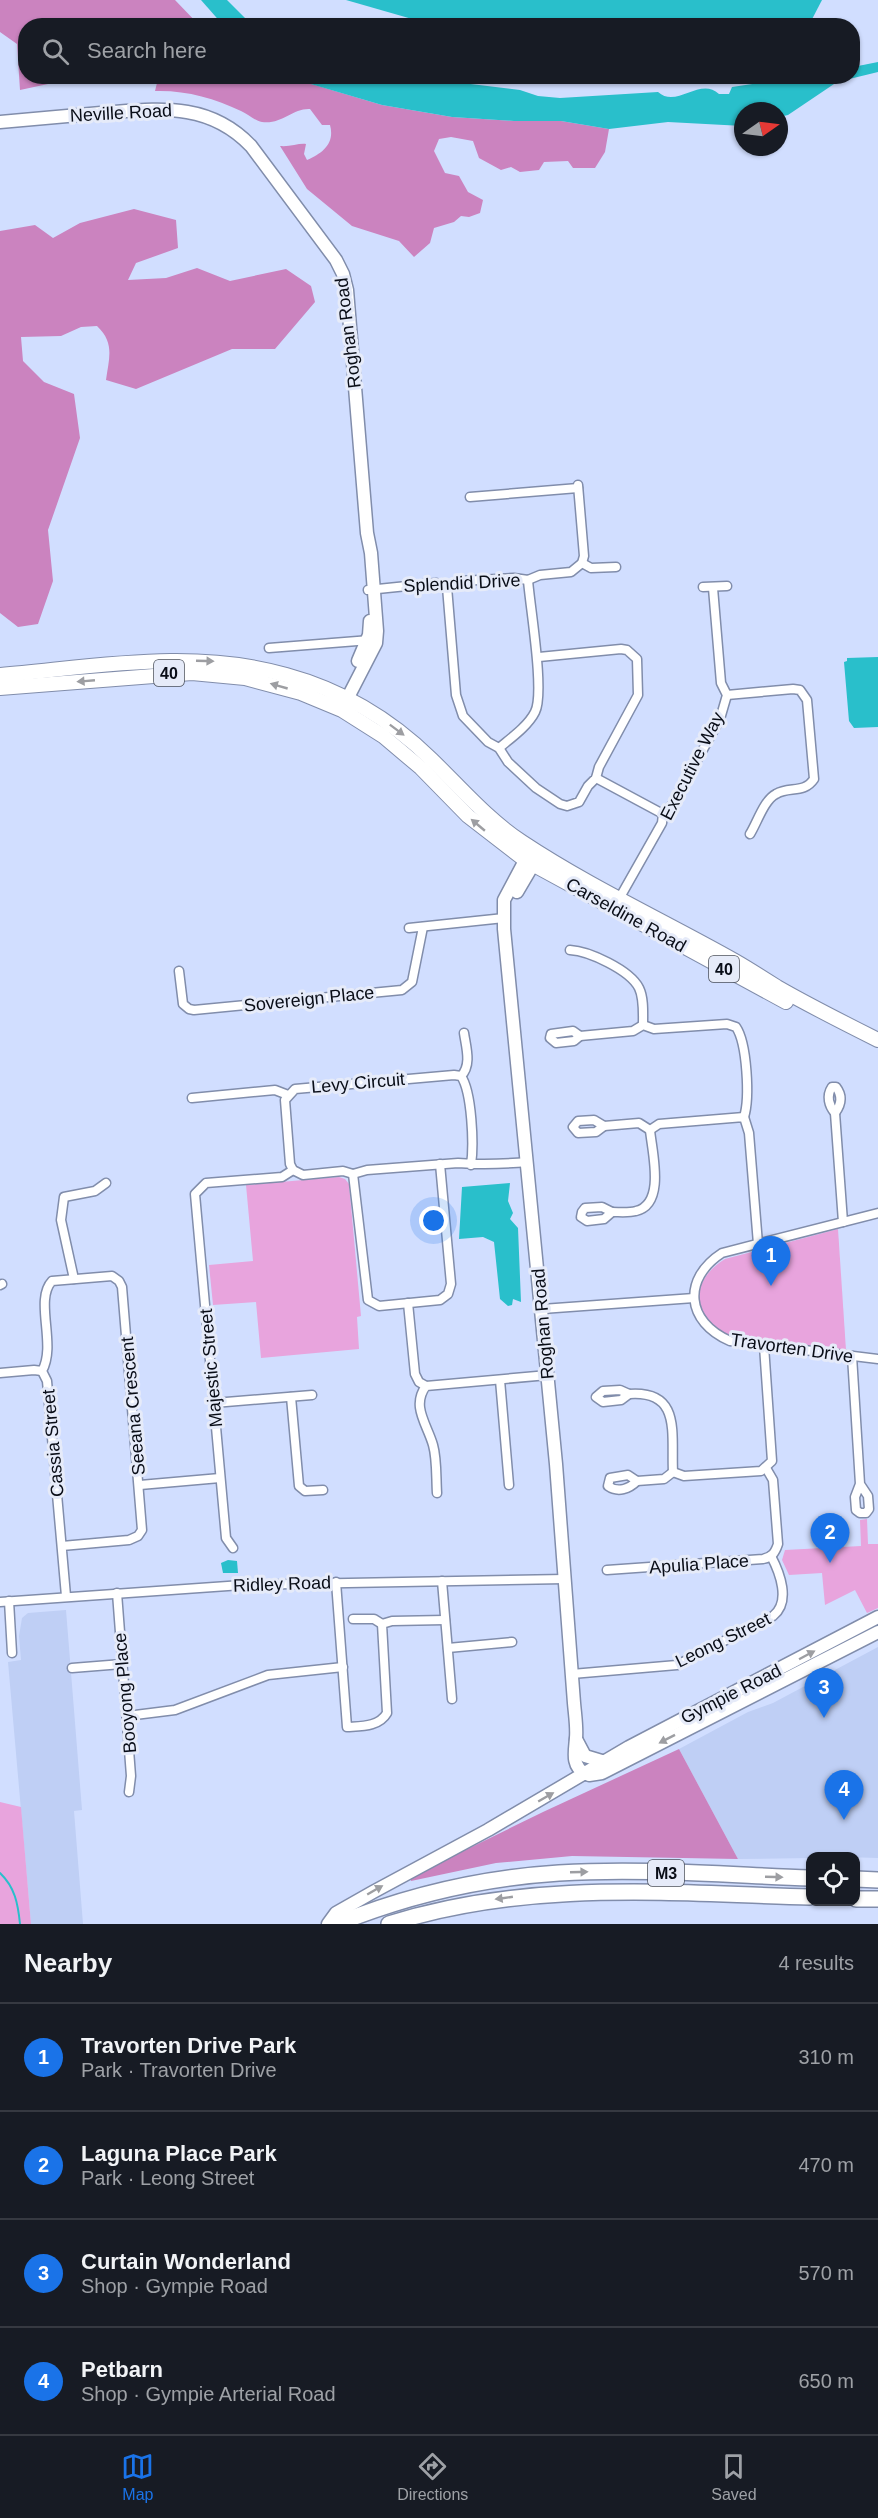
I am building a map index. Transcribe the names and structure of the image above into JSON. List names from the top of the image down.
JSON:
{
  "streets": {
    "highway": ["M3"],
    "main road": ["40", "Carseldine Road"],
    "street": [
      "Neville Road",
      "Roghan Road",
      "Splendid Drive",
      "Executive Way",
      "Sovereign Place",
      "Levy Circuit",
      "Travorten Drive",
      "Majestic Street",
      "Seeana Crescent",
      "Cassia Street",
      "Apulia Place",
      "Ridley Road",
      "Leong Street",
      "Booyong Place",
      "Gympie Road"
    ]
  },
  "crossings": [
    ["Neville Road", "Roghan Road"],
    ["Roghan Road", "Splendid Drive"],
    ["Roghan Road", "40"],
    ["Roghan Road", "Carseldine Road"],
    ["Roghan Road", "Ridley Road"],
    ["Roghan Road", "Leong Street"],
    ["Roghan Road", "Gympie Road"],
    ["40", "Carseldine Road"],
    ["Executive Way", "Carseldine Road"],
    ["Levy Circuit", "Majestic Street"],
    ["Seeana Crescent", "Cassia Street"],
    ["Cassia Street", "Ridley Road"],
    ["Apulia Place", "Leong Street"],
    ["Ridley Road", "Booyong Place"]
  ],
  "north": "right",
  "page": {
    "search": "Search here",
    "pins": [
      "1",
      "2",
      "3",
      "4"
    ],
    "heading": ["Nearby", "4 results"],
    "list": [
      {
        "mark": "1",
        "name": "Travorten Drive Park",
        "note": "Park · Travorten Drive",
        "value": "310 m"
      },
      {
        "mark": "2",
        "name": "Laguna Place Park",
        "note": "Park · Leong Street",
        "value": "470 m"
      },
      {
        "mark": "3",
        "name": "Curtain Wonderland",
        "note": "Shop · Gympie Road",
        "value": "570 m"
      },
      {
        "mark": "4",
        "name": "Petbarn",
        "note": "Shop · Gympie Arterial Road",
        "value": "650 m"
      }
    ],
    "nav": ["Map", "Directions", "Saved"]
  }
}
